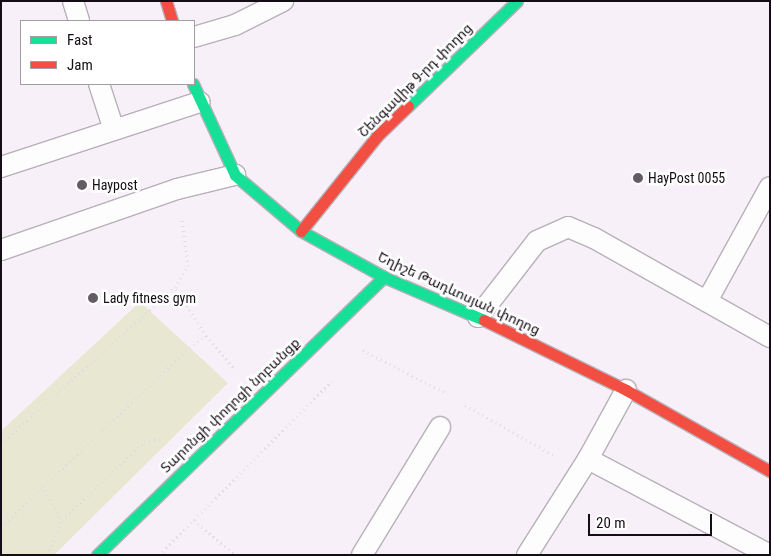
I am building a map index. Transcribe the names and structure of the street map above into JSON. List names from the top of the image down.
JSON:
{
  "streets": {
    "street": ["Շենգավիթ 9-րդ փողոց", "Եղիշե Թադևոսյան փողոց", "Տարոնցի փողոցի նրբանցք"]
  },
  "crossings": [
    ["Շենգավիթ 9-րդ փողոց", "Եղիշե Թադևոսյան փողոց"],
    ["Եղիշե Թադևոսյան փողոց", "Տարոնցի փողոցի նրբանցք"]
  ],
  "places": ["HayPost 0055", "Haypost", "Lady fitness gym"],
  "legend": ["Fast", "Jam"],
  "scale_bar": "20 m"
}
